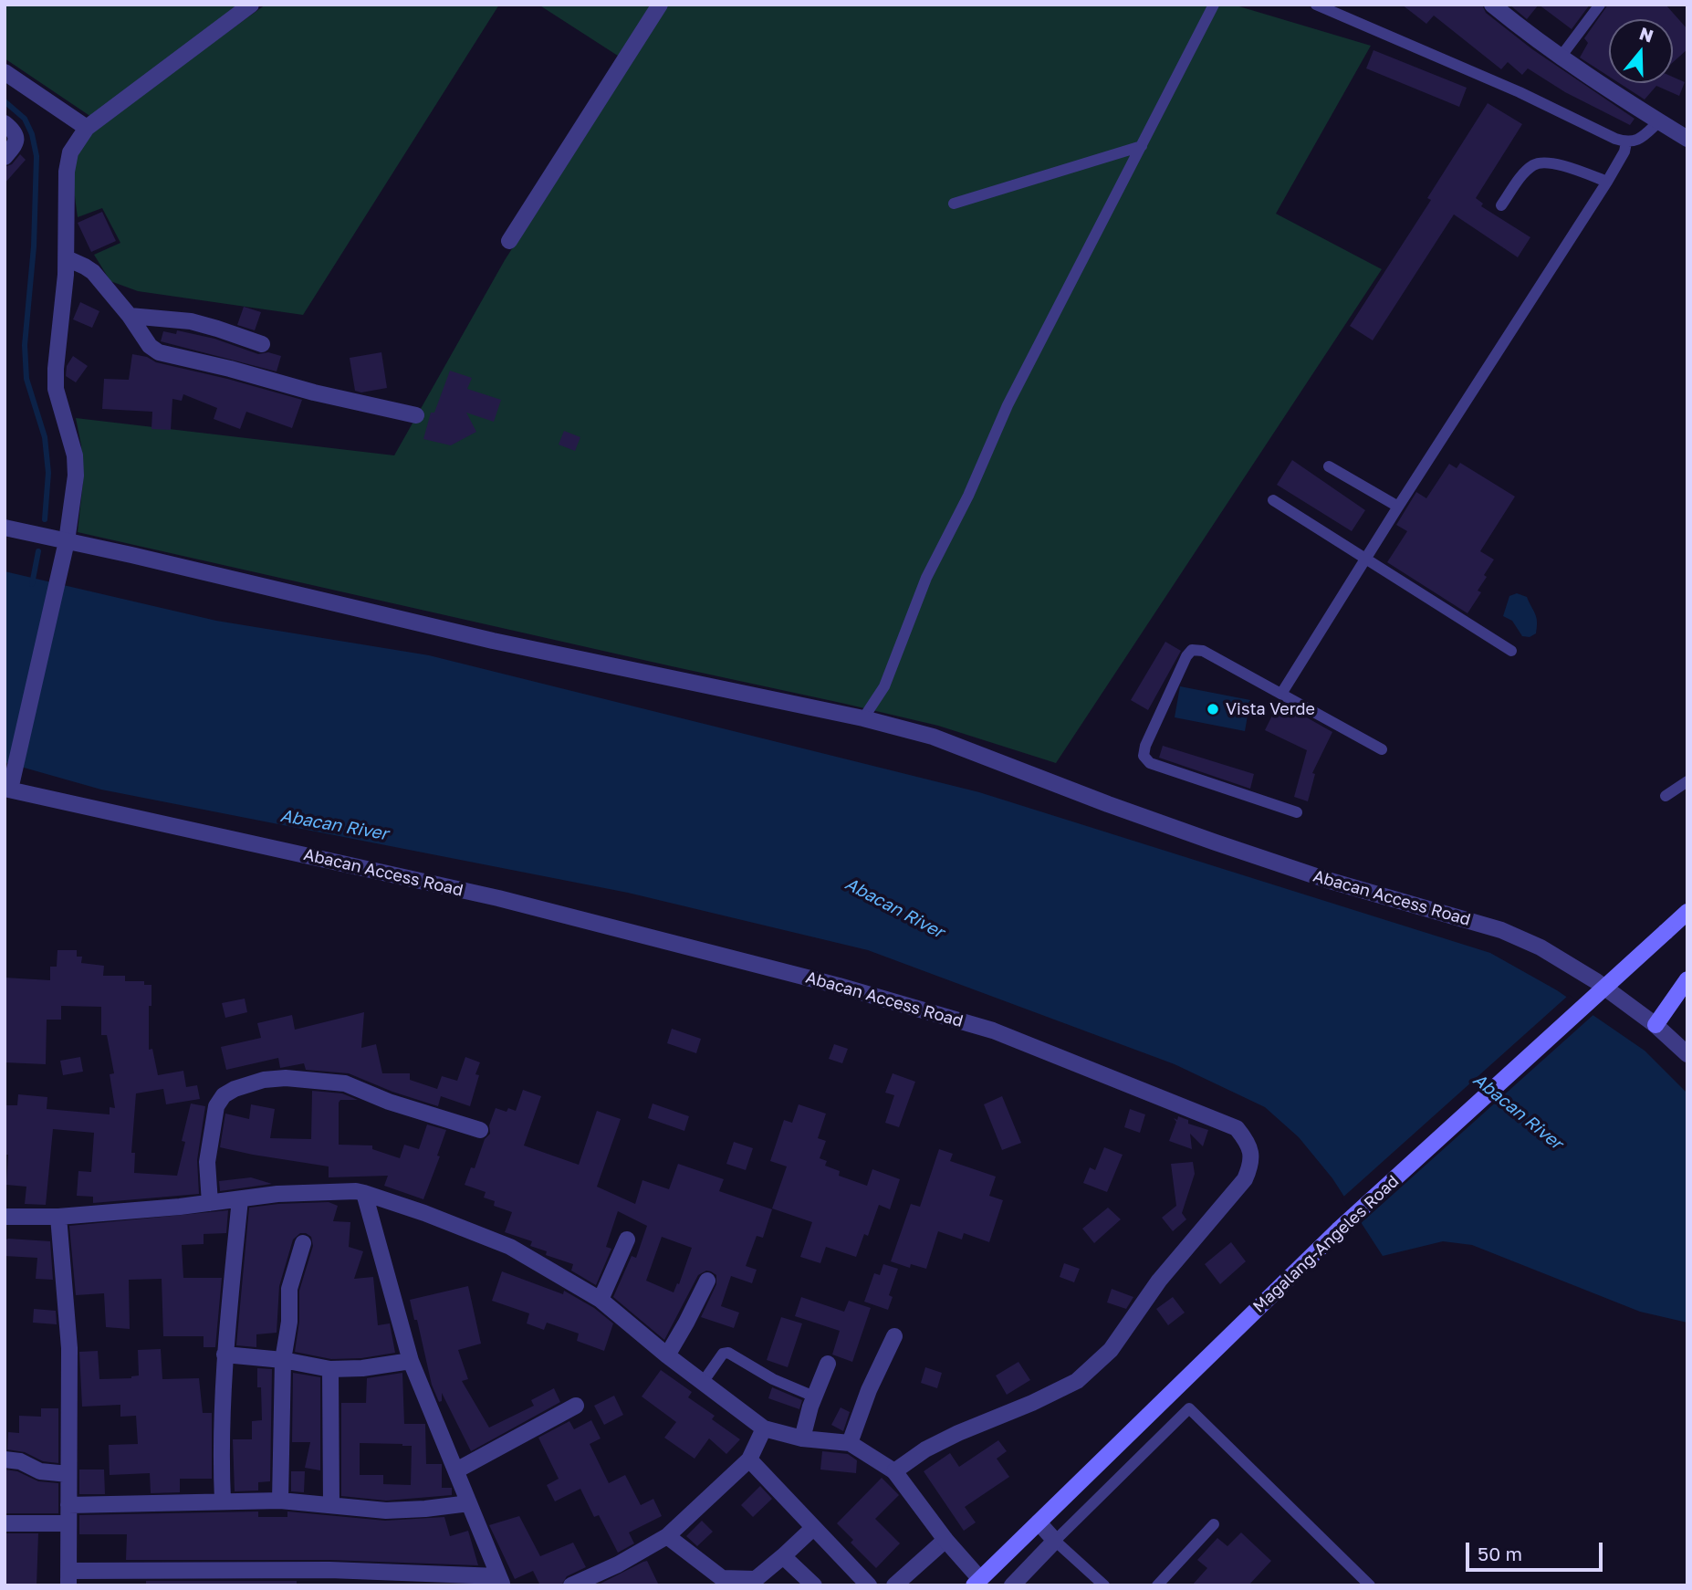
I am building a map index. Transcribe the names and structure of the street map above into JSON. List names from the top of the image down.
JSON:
{
  "streets": {
    "main road": ["Magalang-Angeles Road"],
    "street": ["Abacan Access Road"]
  },
  "water": ["Abacan River"],
  "places": ["Vista Verde"],
  "scale_bar": "50 m",
  "north": "top"
}
